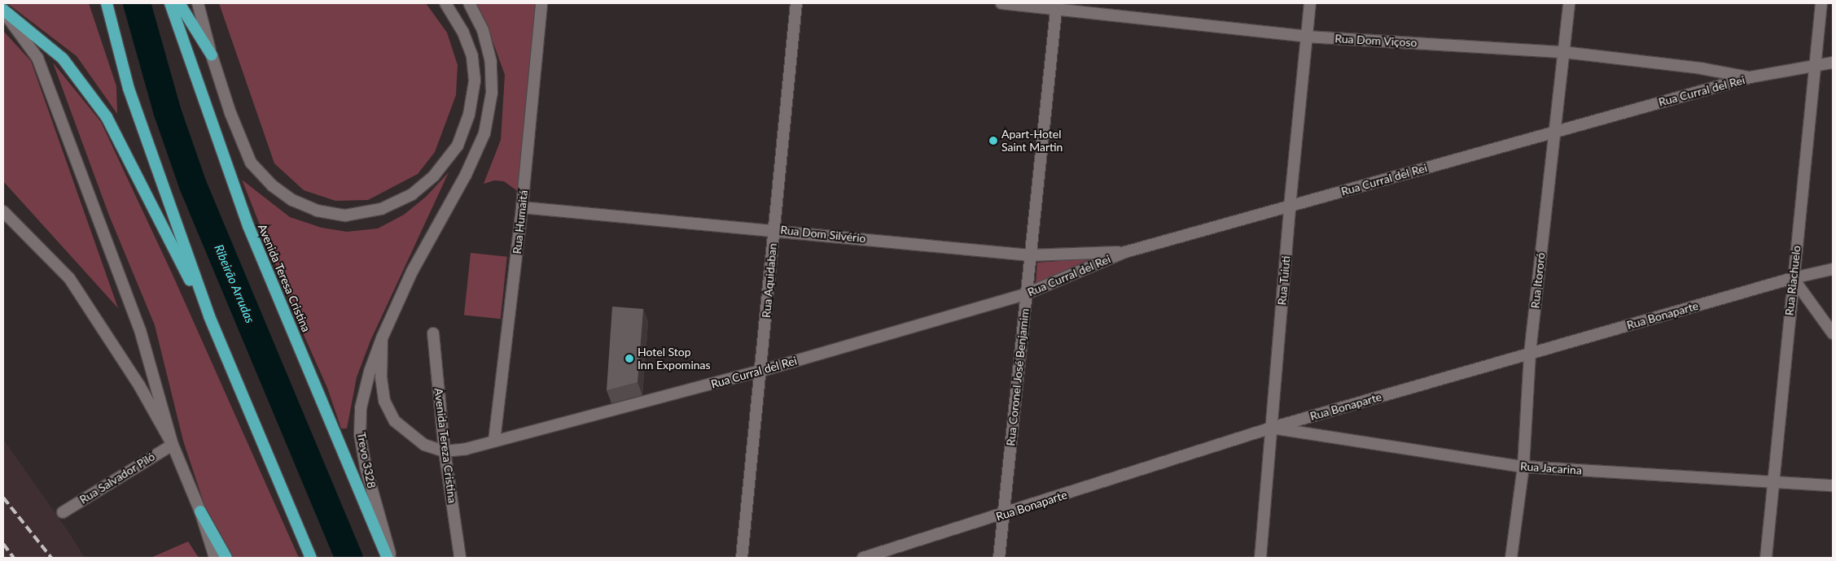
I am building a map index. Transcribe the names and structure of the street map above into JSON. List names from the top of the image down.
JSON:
{
  "streets": {
    "highway": ["Avenida Teresa Cristina"],
    "street": [
      "Rua Dom Viçoso",
      "Rua Curral del Rei",
      "Rua Humaitá",
      "Rua Dom Silvério",
      "Rua Aquidaban",
      "Rua Tuiuti",
      "Rua Itororó",
      "Rua Riachuelo",
      "Rua Bonaparte",
      "Rua Coronel José Benjamim",
      "Avenida Tereza Cristina",
      "Trevo 3328",
      "Rua Jacarina",
      "Rua Salvador Piló"
    ]
  },
  "crossings": [
    ["Rua Dom Viçoso", "Rua Curral del Rei"],
    ["Rua Dom Viçoso", "Rua Tuiuti"],
    ["Rua Dom Viçoso", "Rua Itororó"],
    ["Rua Dom Viçoso", "Rua Coronel José Benjamim"],
    ["Rua Curral del Rei", "Rua Humaitá"],
    ["Rua Curral del Rei", "Rua Dom Silvério"],
    ["Rua Curral del Rei", "Rua Aquidaban"],
    ["Rua Curral del Rei", "Rua Tuiuti"],
    ["Rua Curral del Rei", "Rua Itororó"],
    ["Rua Curral del Rei", "Rua Riachuelo"],
    ["Rua Curral del Rei", "Rua Coronel José Benjamim"],
    ["Rua Curral del Rei", "Avenida Tereza Cristina"],
    ["Rua Curral del Rei", "Trevo 3328"],
    ["Rua Humaitá", "Rua Dom Silvério"],
    ["Rua Dom Silvério", "Rua Aquidaban"],
    ["Rua Dom Silvério", "Rua Coronel José Benjamim"],
    ["Rua Tuiuti", "Rua Bonaparte"],
    ["Rua Tuiuti", "Rua Jacarina"],
    ["Rua Itororó", "Rua Bonaparte"],
    ["Rua Itororó", "Rua Jacarina"],
    ["Rua Riachuelo", "Rua Bonaparte"],
    ["Rua Riachuelo", "Rua Jacarina"],
    ["Rua Bonaparte", "Rua Coronel José Benjamim"],
    ["Rua Bonaparte", "Rua Jacarina"]
  ],
  "water": ["Ribeirão Arrudas"],
  "places": ["Apart-Hotel Saint Martin", "Hotel Stop Inn Expominas"]
}
